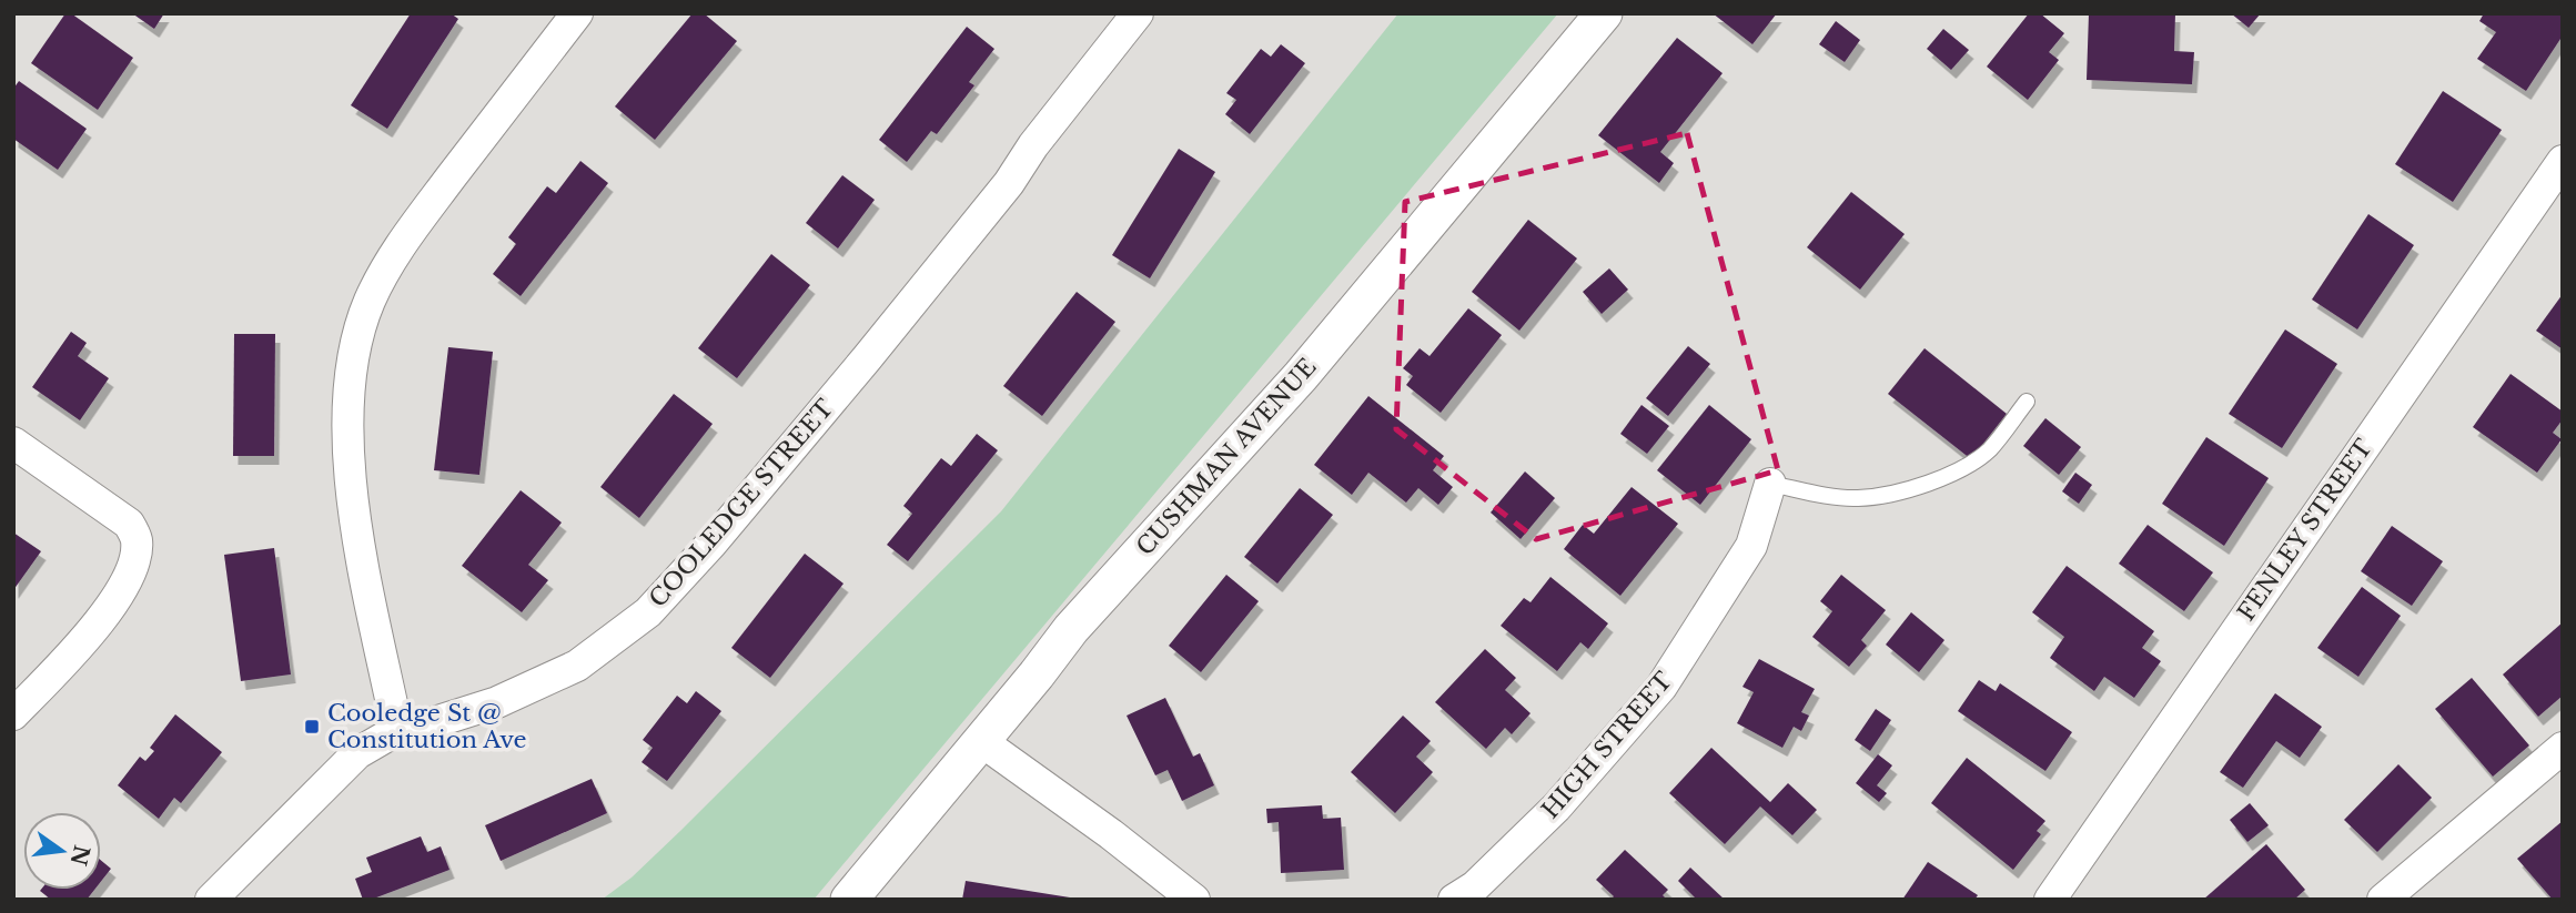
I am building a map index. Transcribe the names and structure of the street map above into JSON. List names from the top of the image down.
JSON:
{
  "streets": {
    "street": [
      "CUSHMAN AVENUE",
      "COOLEDGE STREET",
      "FENLEY STREET",
      "HIGH STREET"
    ]
  },
  "places": {
    "transit": ["Cooledge St @ Constitution Ave"]
  },
  "north": "right"
}
